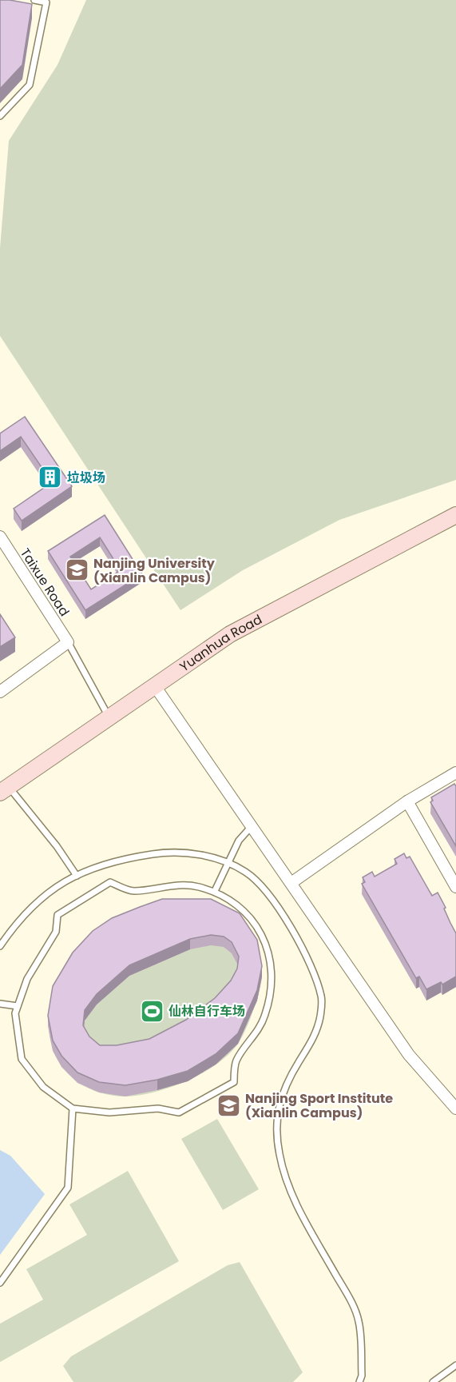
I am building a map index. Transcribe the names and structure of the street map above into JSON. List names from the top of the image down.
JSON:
{
  "streets": {
    "street": ["Taixue Road", "Yuanhua Road"]
  },
  "places": {
    "building": ["垃圾场"],
    "school or university": ["Nanjing University (Xianlin Campus)", "Nanjing Sport Institute (Xianlin Campus)"],
    "sports": ["仙林自行车场"]
  }
}
